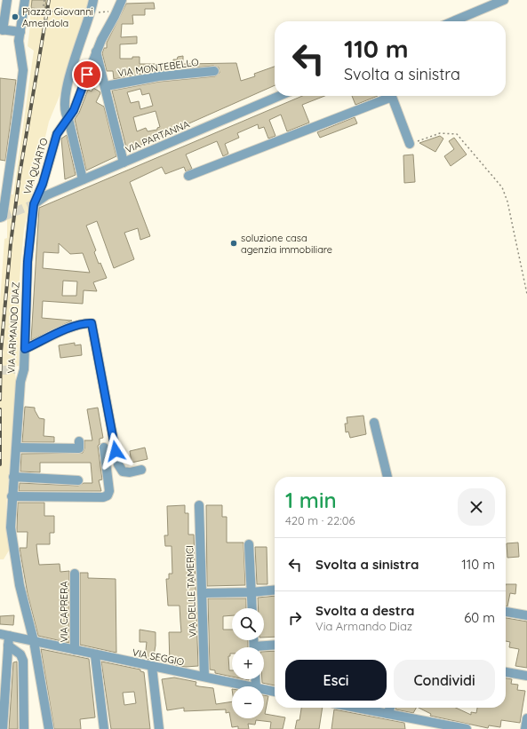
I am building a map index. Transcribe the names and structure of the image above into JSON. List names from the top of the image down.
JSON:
{
  "streets": {
    "street": [
      "VIA MONTEBELLO",
      "VIA PARTANNA",
      "VIA QUARTO",
      "VIA ARMANDO DIAZ",
      "VIA DELLE TAMERICI",
      "VIA CAPRERA",
      "VIA SEGGIO"
    ]
  },
  "crossings": [
    ["VIA MONTEBELLO", "VIA PARTANNA"],
    ["VIA MONTEBELLO", "VIA QUARTO"],
    ["VIA PARTANNA", "VIA QUARTO"],
    ["VIA PARTANNA", "VIA ARMANDO DIAZ"],
    ["VIA QUARTO", "VIA ARMANDO DIAZ"],
    ["VIA ARMANDO DIAZ", "VIA SEGGIO"],
    ["VIA DELLE TAMERICI", "VIA SEGGIO"],
    ["VIA CAPRERA", "VIA SEGGIO"]
  ],
  "places": ["Piazza Giovanni Amendola", "soluzione casa agenzia immobiliare"],
  "page": {
    "turn": ["110 m", "Svolta a sinistra"],
    "heading": ["1 min", "420 m · 22:06"],
    "list": [
      {
        "name": "Svolta a sinistra",
        "value": "110 m"
      },
      {
        "name": "Svolta a destra",
        "note": "Via Armando Diaz",
        "value": "60 m"
      }
    ],
    "map_buttons": ["+", "−"],
    "buttons": ["Esci", "Condividi"]
  }
}
